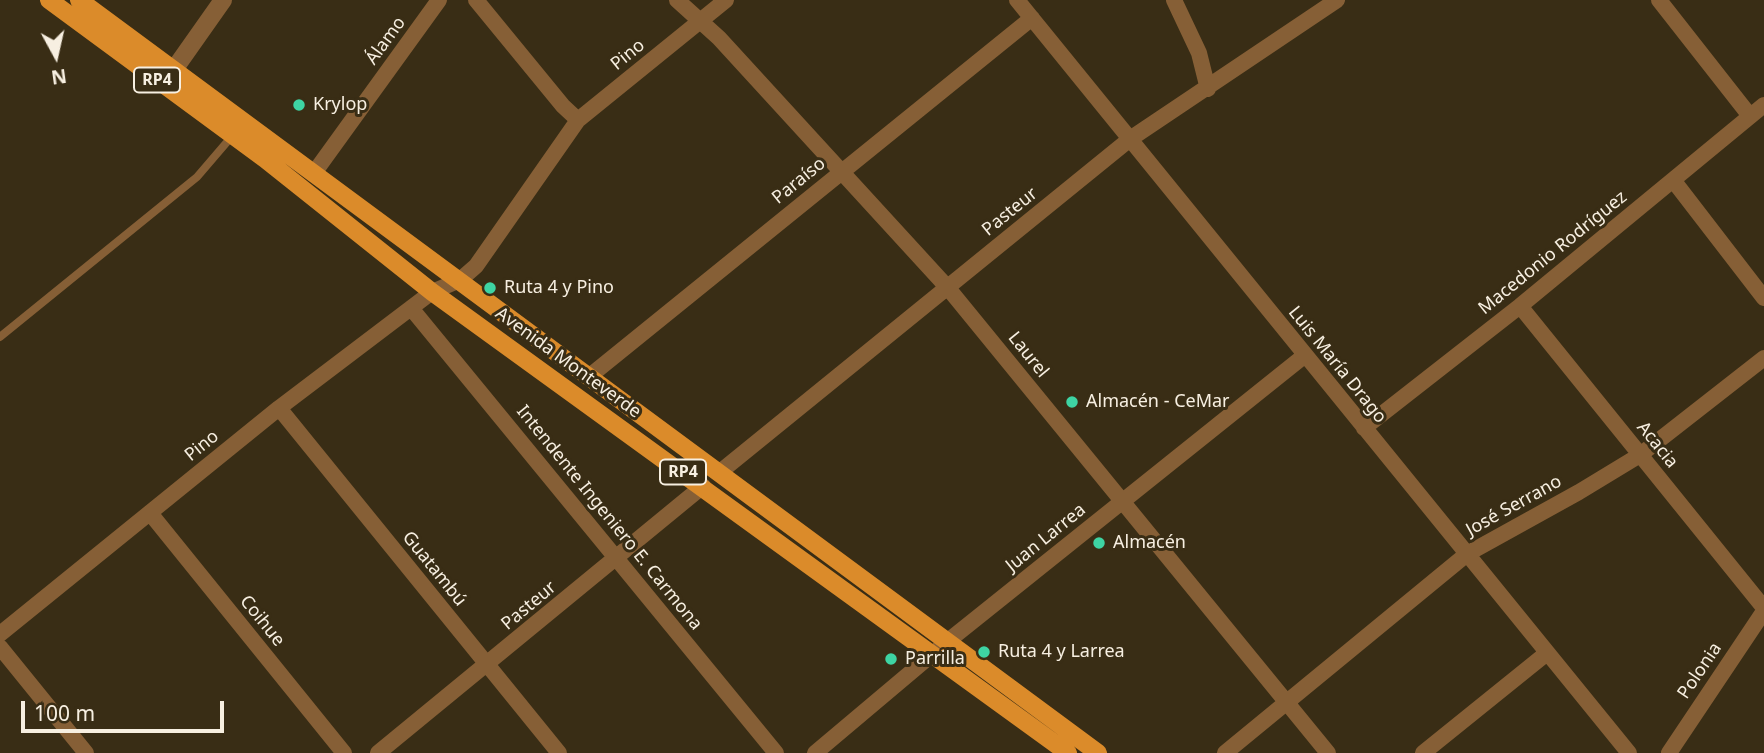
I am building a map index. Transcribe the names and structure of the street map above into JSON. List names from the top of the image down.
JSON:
{
  "streets": {
    "main road": ["RP4", "Avenida Monteverde"],
    "street": [
      "Álamo",
      "Pino",
      "Paraíso",
      "Pasteur",
      "Macedonio Rodríguez",
      "Laurel",
      "Luis María Drago",
      "Acacia",
      "José Serrano",
      "Intendente Ingeniero E. Carmona",
      "Juan Larrea",
      "Guatambú",
      "Coihue",
      "Polonia"
    ]
  },
  "crossings": [
    ["Álamo", "Avenida Monteverde"],
    ["Pino", "Laurel"],
    ["Pino", "Avenida Monteverde"],
    ["Pino", "Intendente Ingeniero E. Carmona"],
    ["Pino", "Guatambú"],
    ["Pino", "Coihue"],
    ["Paraíso", "Laurel"],
    ["Paraíso", "Avenida Monteverde"],
    ["Paraíso", "Luis María Drago"],
    ["Pasteur", "Laurel"],
    ["Pasteur", "Avenida Monteverde"],
    ["Pasteur", "Luis María Drago"],
    ["Pasteur", "Intendente Ingeniero E. Carmona"],
    ["Pasteur", "Guatambú"],
    ["Macedonio Rodríguez", "Luis María Drago"],
    ["Macedonio Rodríguez", "Acacia"],
    ["Laurel", "José Serrano"],
    ["Laurel", "Juan Larrea"],
    ["Avenida Monteverde", "Juan Larrea"],
    ["Luis María Drago", "José Serrano"],
    ["Luis María Drago", "Juan Larrea"],
    ["Acacia", "José Serrano"],
    ["Acacia", "Polonia"]
  ],
  "places": [
    "Krylop",
    "Ruta 4 y Pino",
    "Almacén - CeMar",
    "Almacén",
    "Ruta 4 y Larrea",
    "Parrilla"
  ],
  "scale_bar": "100 m",
  "north": "bottom"
}
